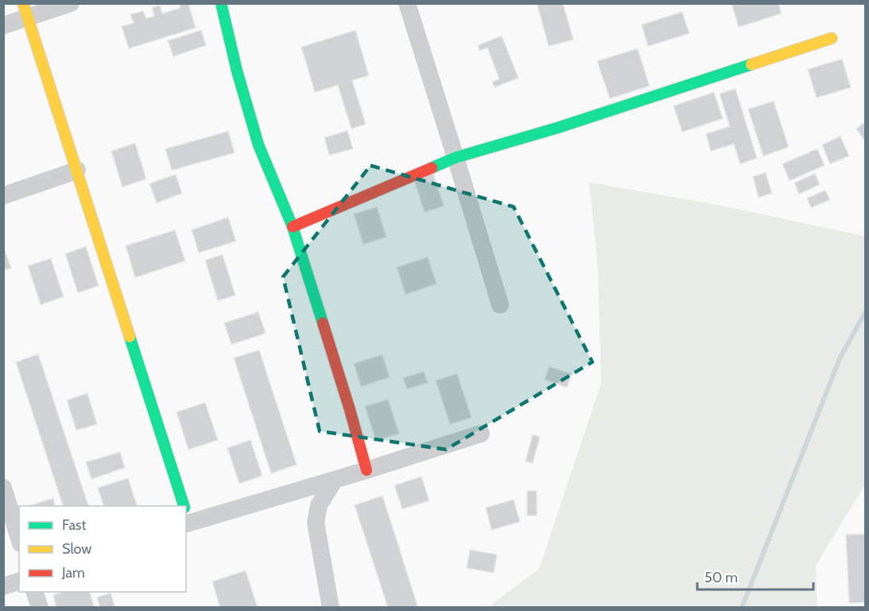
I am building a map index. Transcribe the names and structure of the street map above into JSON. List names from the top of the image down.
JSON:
{
  "legend": ["Fast", "Slow", "Jam"],
  "scale_bar": "50 m"
}
